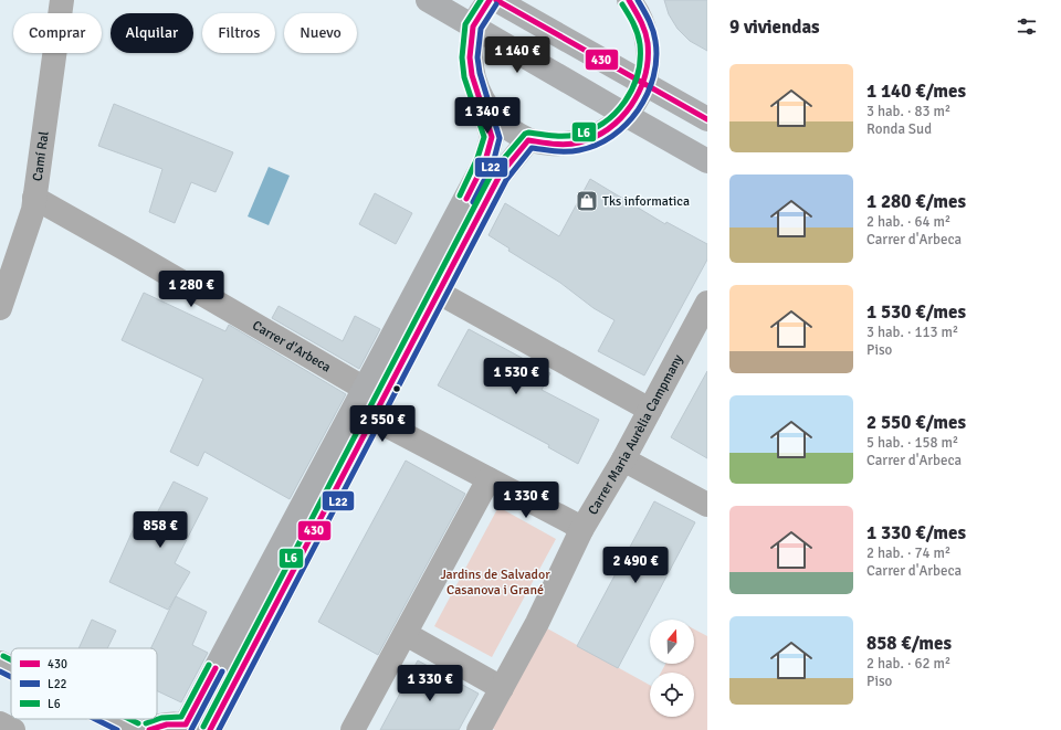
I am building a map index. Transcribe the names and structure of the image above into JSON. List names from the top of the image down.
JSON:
{
  "streets": {
    "street": ["Camí Ral", "Carrer d'Arbeca", "Carrer Maria Aurèlia Campmany"]
  },
  "crossings": [
    ["Camí Ral", "Carrer d'Arbeca"]
  ],
  "parks": ["Jardins de Salvador Casanova i Grané"],
  "places": {
    "shop": ["Tks informatica"]
  },
  "lines": ["transit line 430", "transit line L22", "transit line L6"],
  "legend": ["430", "L22", "L6"],
  "north": "top",
  "page": {
    "heading": "9 viviendas",
    "chip": [
      "Comprar",
      "Alquilar",
      "Filtros",
      "Nuevo"
    ],
    "price": [
      "1 140 €",
      "1 340 €",
      "1 280 €",
      "1 530 €",
      "2 550 €",
      "1 330 €",
      "858 €",
      "2 490 €",
      "1 330 €"
    ],
    "list": [
      {
        "name": "1 140 €/mes",
        "note": "3 hab. · 83 m² · Ronda Sud"
      },
      {
        "name": "1 280 €/mes",
        "note": "2 hab. · 64 m² · Carrer d'Arbeca"
      },
      {
        "name": "1 530 €/mes",
        "note": "3 hab. · 113 m² · Piso"
      },
      {
        "name": "2 550 €/mes",
        "note": "5 hab. · 158 m² · Carrer d'Arbeca"
      },
      {
        "name": "1 330 €/mes",
        "note": "2 hab. · 74 m² · Carrer d'Arbeca"
      },
      {
        "name": "858 €/mes",
        "note": "2 hab. · 62 m² · Piso"
      }
    ]
  }
}
